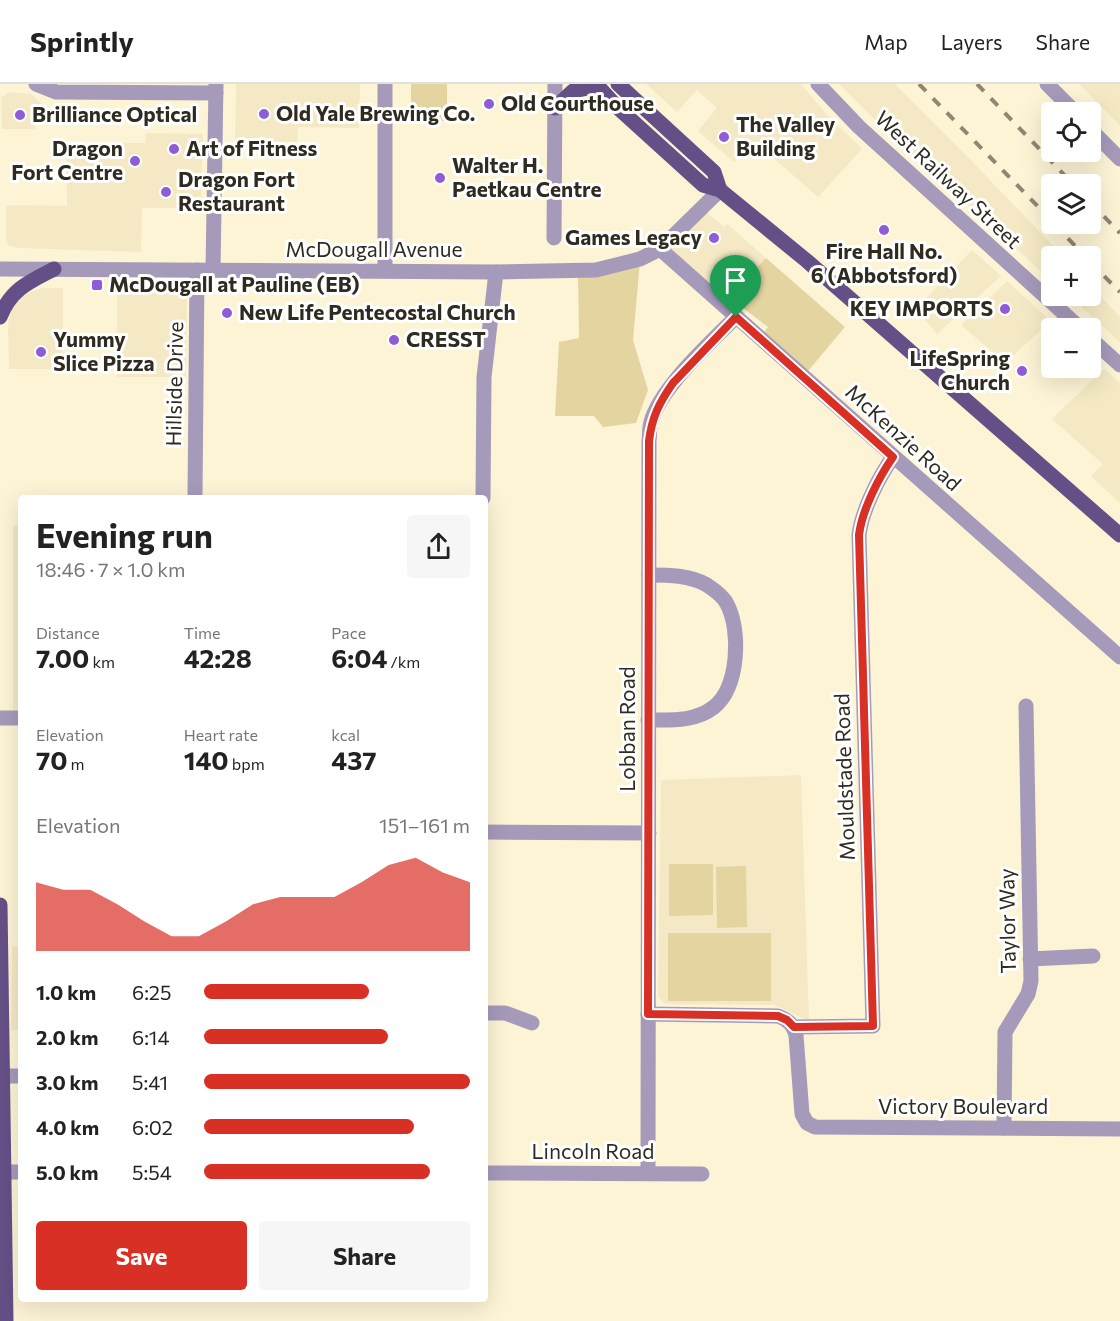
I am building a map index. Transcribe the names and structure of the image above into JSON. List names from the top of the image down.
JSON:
{
  "streets": {
    "street": [
      "West Railway Street",
      "McDougall Avenue",
      "Hillside Drive",
      "McKenzie Road",
      "Lobban Road",
      "Mouldstade Road",
      "Taylor Way",
      "Victory Boulevard",
      "Lincoln Road"
    ]
  },
  "crossings": [
    ["McDougall Avenue", "Hillside Drive"],
    ["McDougall Avenue", "McKenzie Road"],
    ["McKenzie Road", "Lobban Road"],
    ["McKenzie Road", "Mouldstade Road"],
    ["Lobban Road", "Lincoln Road"],
    ["Mouldstade Road", "Victory Boulevard"],
    ["Taylor Way", "Victory Boulevard"]
  ],
  "places": {
    "other": [
      "Old Courthouse",
      "Old Yale Brewing Co.",
      "Brilliance Optical",
      "The Valley Building",
      "Art of Fitness",
      "Dragon Fort Centre",
      "Walter H. Paetkau Centre",
      "Dragon Fort Restaurant",
      "Fire Hall No. 6 (Abbotsford)",
      "Games Legacy",
      "KEY IMPORTS",
      "New Life Pentecostal Church",
      "CRESST",
      "Yummy Slice Pizza",
      "LifeSpring Church"
    ],
    "transit": ["McDougall at Pauline (EB)"]
  },
  "page": {
    "header": "Sprintly",
    "nav": ["Map", "Layers", "Share"],
    "map_buttons": ["+", "−"],
    "heading": ["Evening run", "18:46 · 7 × 1.0 km"],
    "stats": [
      ["Distance", "7.00 km"],
      ["Time", "42:28"],
      ["Pace", "6:04 /km"],
      ["Elevation", "70 m"],
      ["Heart rate", "140 bpm"],
      ["kcal", "437"]
    ],
    "chart": ["Elevation", "151–161 m"],
    "list": [
      {
        "name": "1.0 km",
        "note": "6:25"
      },
      {
        "name": "2.0 km",
        "note": "6:14"
      },
      {
        "name": "3.0 km",
        "note": "5:41"
      },
      {
        "name": "4.0 km",
        "note": "6:02"
      },
      {
        "name": "5.0 km",
        "note": "5:54"
      }
    ],
    "buttons": ["Save", "Share"]
  }
}
